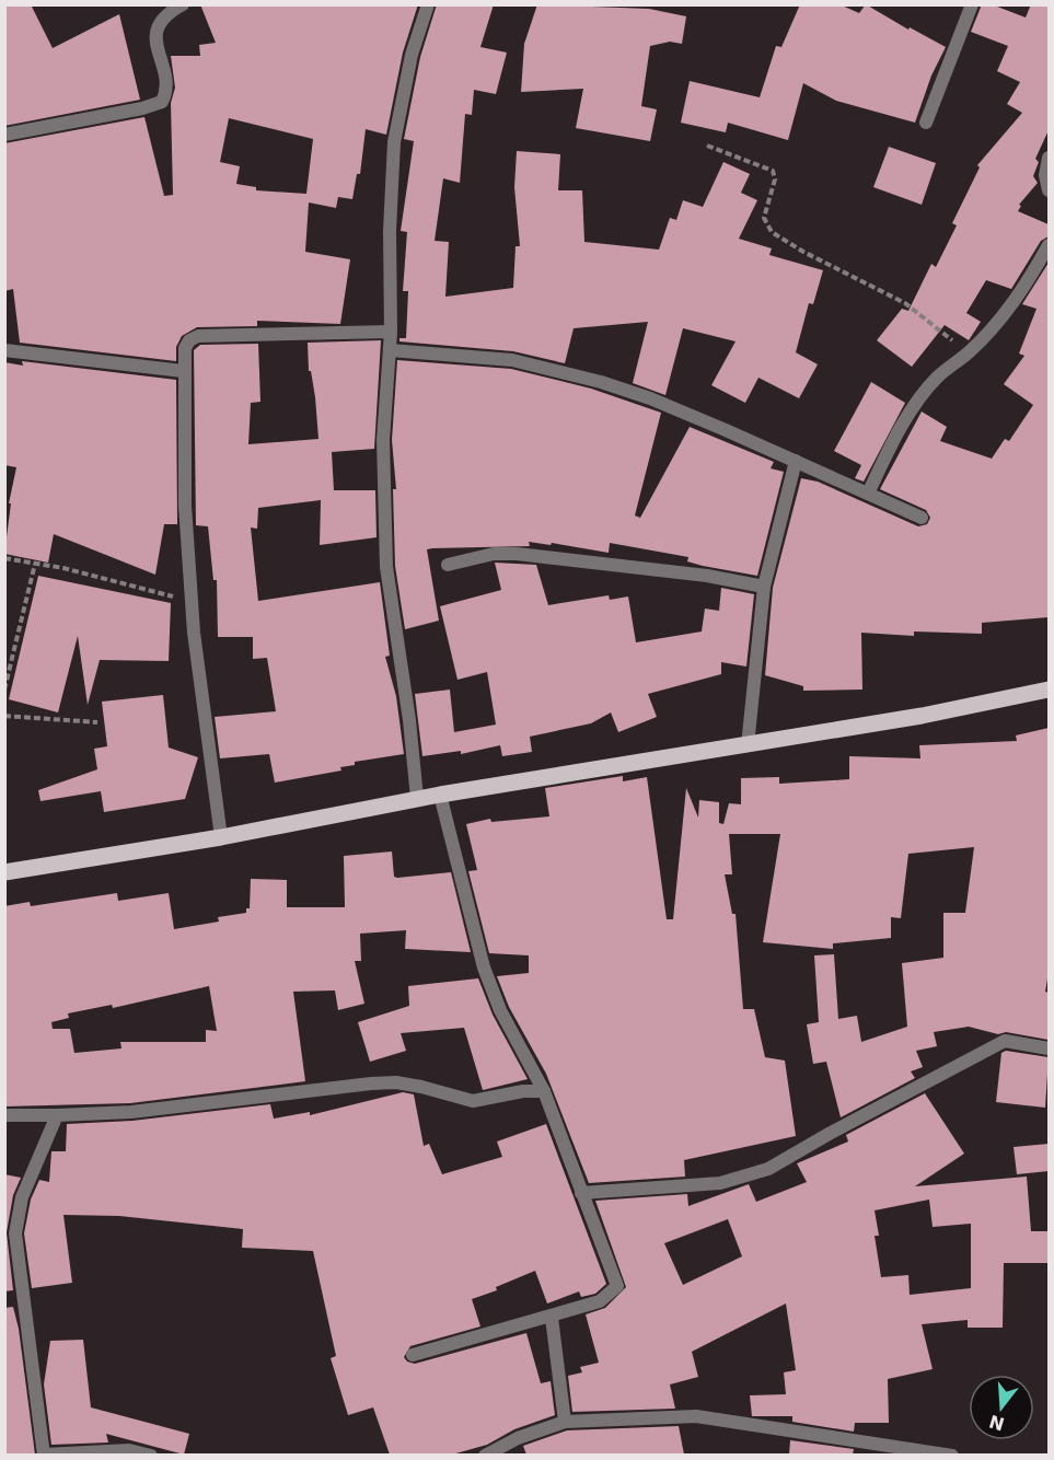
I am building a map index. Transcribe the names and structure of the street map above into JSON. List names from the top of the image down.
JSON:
{
  "north": "bottom"
}
